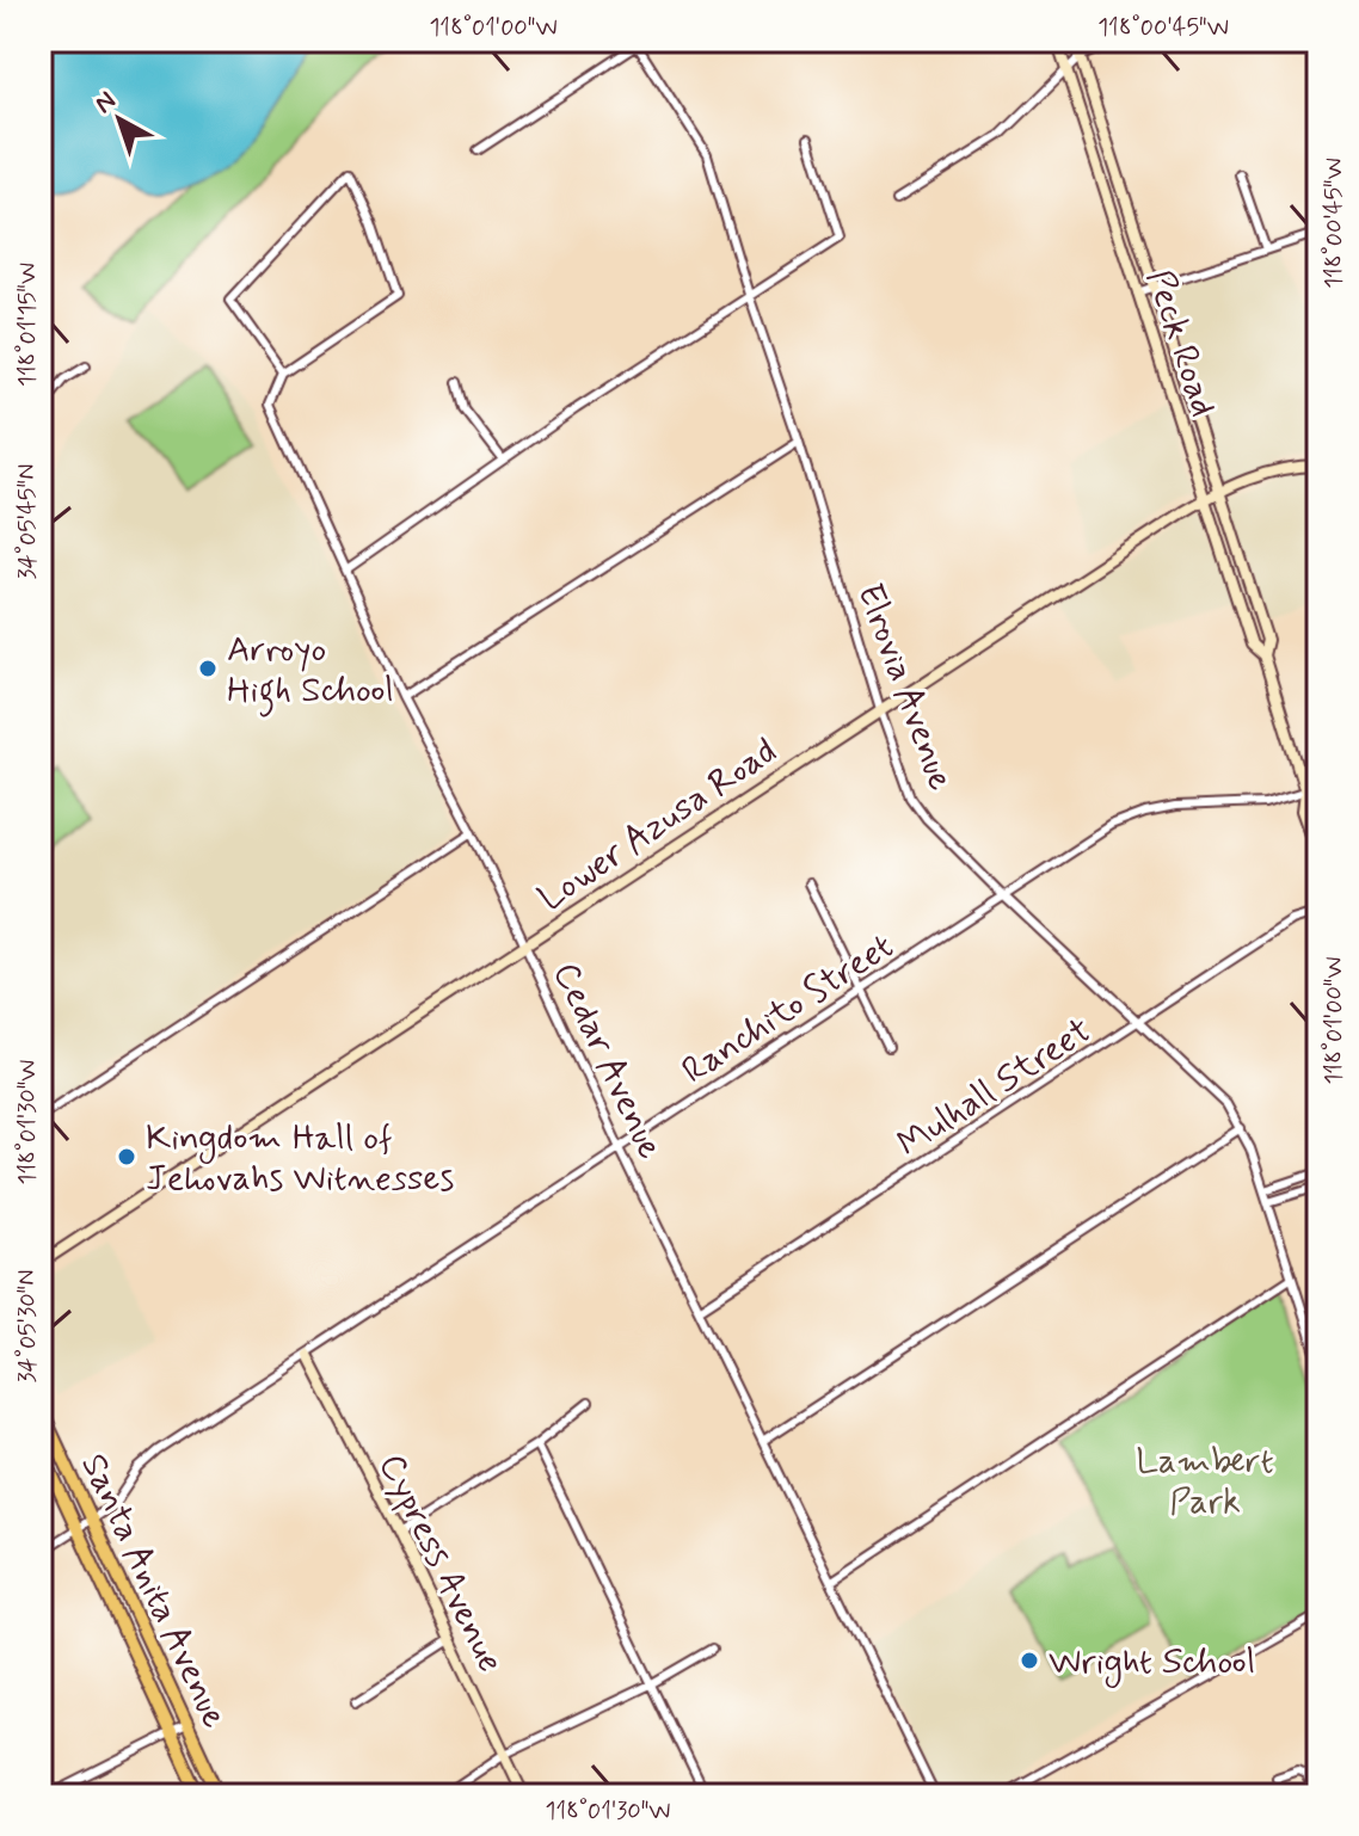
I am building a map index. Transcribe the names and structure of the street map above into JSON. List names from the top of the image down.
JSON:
{
  "streets": {
    "main road": [
      "Peck Road",
      "Lower Azusa Road",
      "Cypress Avenue",
      "Santa Anita Avenue"
    ],
    "street": [
      "Elrovia Avenue",
      "Ranchito Street",
      "Cedar Avenue",
      "Mulhall Street"
    ]
  },
  "crossings": [
    ["Peck Road", "Lower Azusa Road"],
    ["Peck Road", "Ranchito Street"],
    ["Elrovia Avenue", "Lower Azusa Road"],
    ["Elrovia Avenue", "Ranchito Street"],
    ["Elrovia Avenue", "Mulhall Street"],
    ["Lower Azusa Road", "Cedar Avenue"],
    ["Ranchito Street", "Cedar Avenue"],
    ["Ranchito Street", "Cypress Avenue"],
    ["Ranchito Street", "Santa Anita Avenue"],
    ["Cedar Avenue", "Mulhall Street"]
  ],
  "parks": ["Lambert Park"],
  "places": ["Arroyo High School", "Kingdom Hall of Jehovahs Witnesses", "Wright School"],
  "north": "top left",
  "coordinates": [
    "118°01'00\"W",
    "118°00'45\"W",
    "118°01'15\"W",
    "34°05'45\"N",
    "118°01'30\"W",
    "34°05'30\"N"
  ]
}
